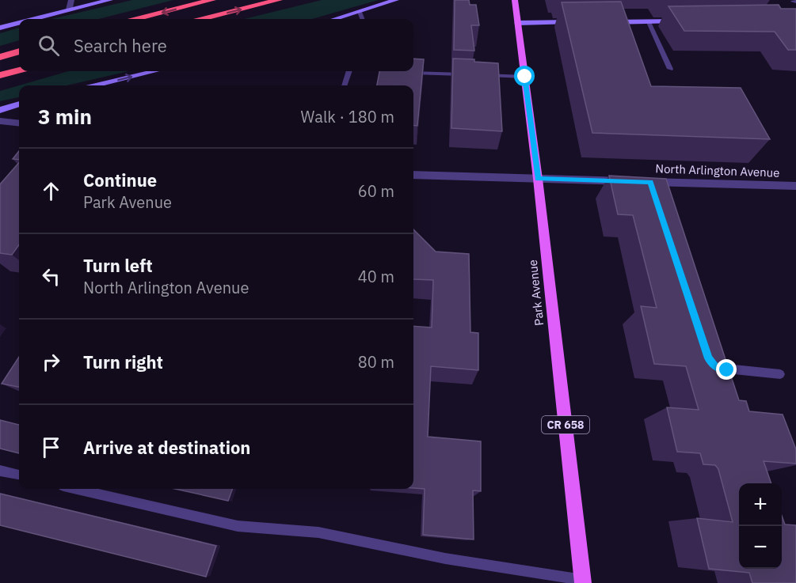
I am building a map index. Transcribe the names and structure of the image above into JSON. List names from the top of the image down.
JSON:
{
  "streets": {
    "main road": ["Park Avenue", "CR 658"],
    "street": ["North Arlington Avenue"]
  },
  "crossings": [
    ["North Arlington Avenue", "Park Avenue"]
  ],
  "page": {
    "search": "Search here",
    "heading": ["3 min", "Walk · 180 m"],
    "list": [
      ["Continue", "Park Avenue", "60 m"],
      ["Turn left", "North Arlington Avenue", "40 m"],
      ["Turn right", "80 m"],
      "Arrive at destination"
    ],
    "map_buttons": ["+", "−"]
  }
}
